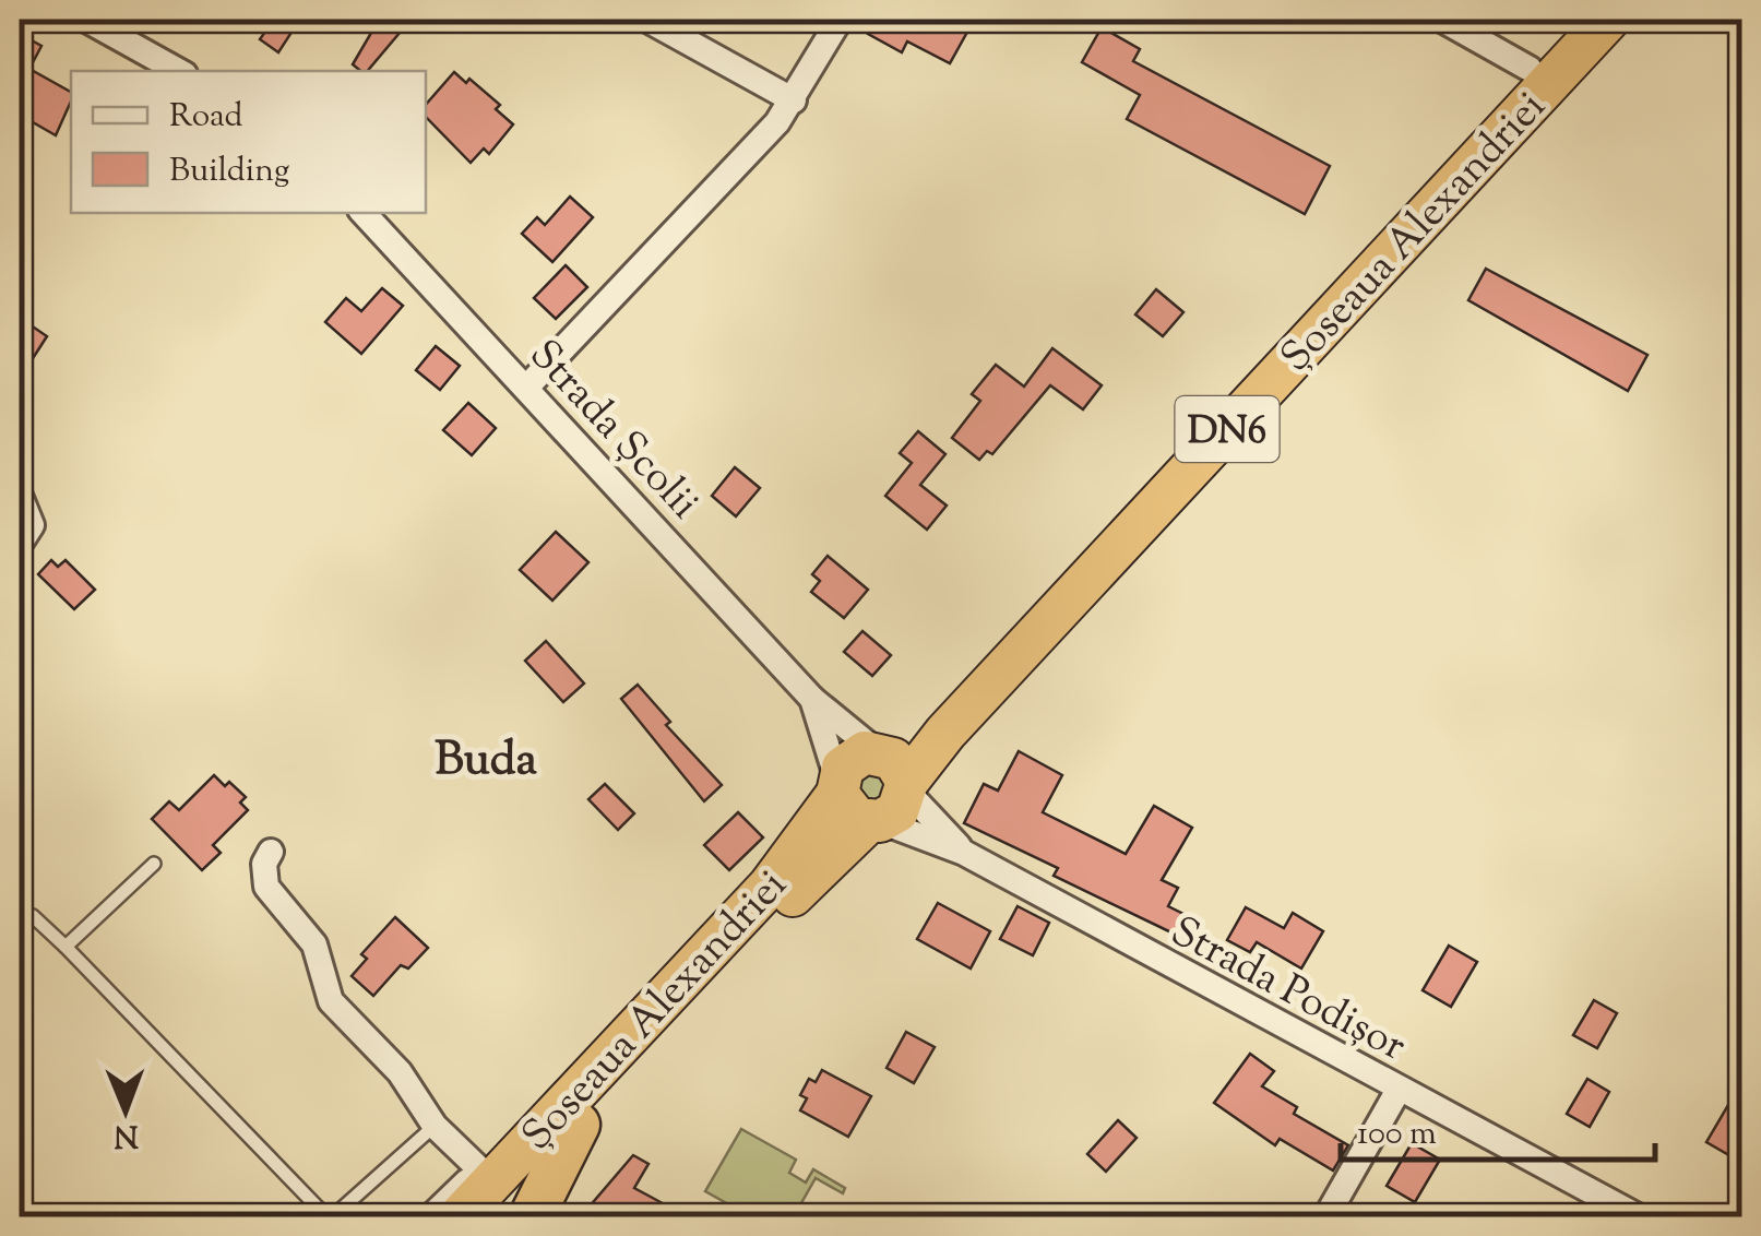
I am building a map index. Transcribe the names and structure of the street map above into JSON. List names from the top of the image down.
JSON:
{
  "streets": {
    "highway": ["Șoseaua Alexandriei", "DN6"],
    "street": ["Strada Școlii", "Strada Podișor"]
  },
  "crossings": [
    ["Șoseaua Alexandriei", "Strada Școlii"],
    ["Șoseaua Alexandriei", "Strada Podișor"],
    ["Strada Școlii", "Strada Podișor"]
  ],
  "districts": ["Buda"],
  "legend": ["Road", "Building"],
  "scale_bar": "100 m",
  "north": "bottom"
}
